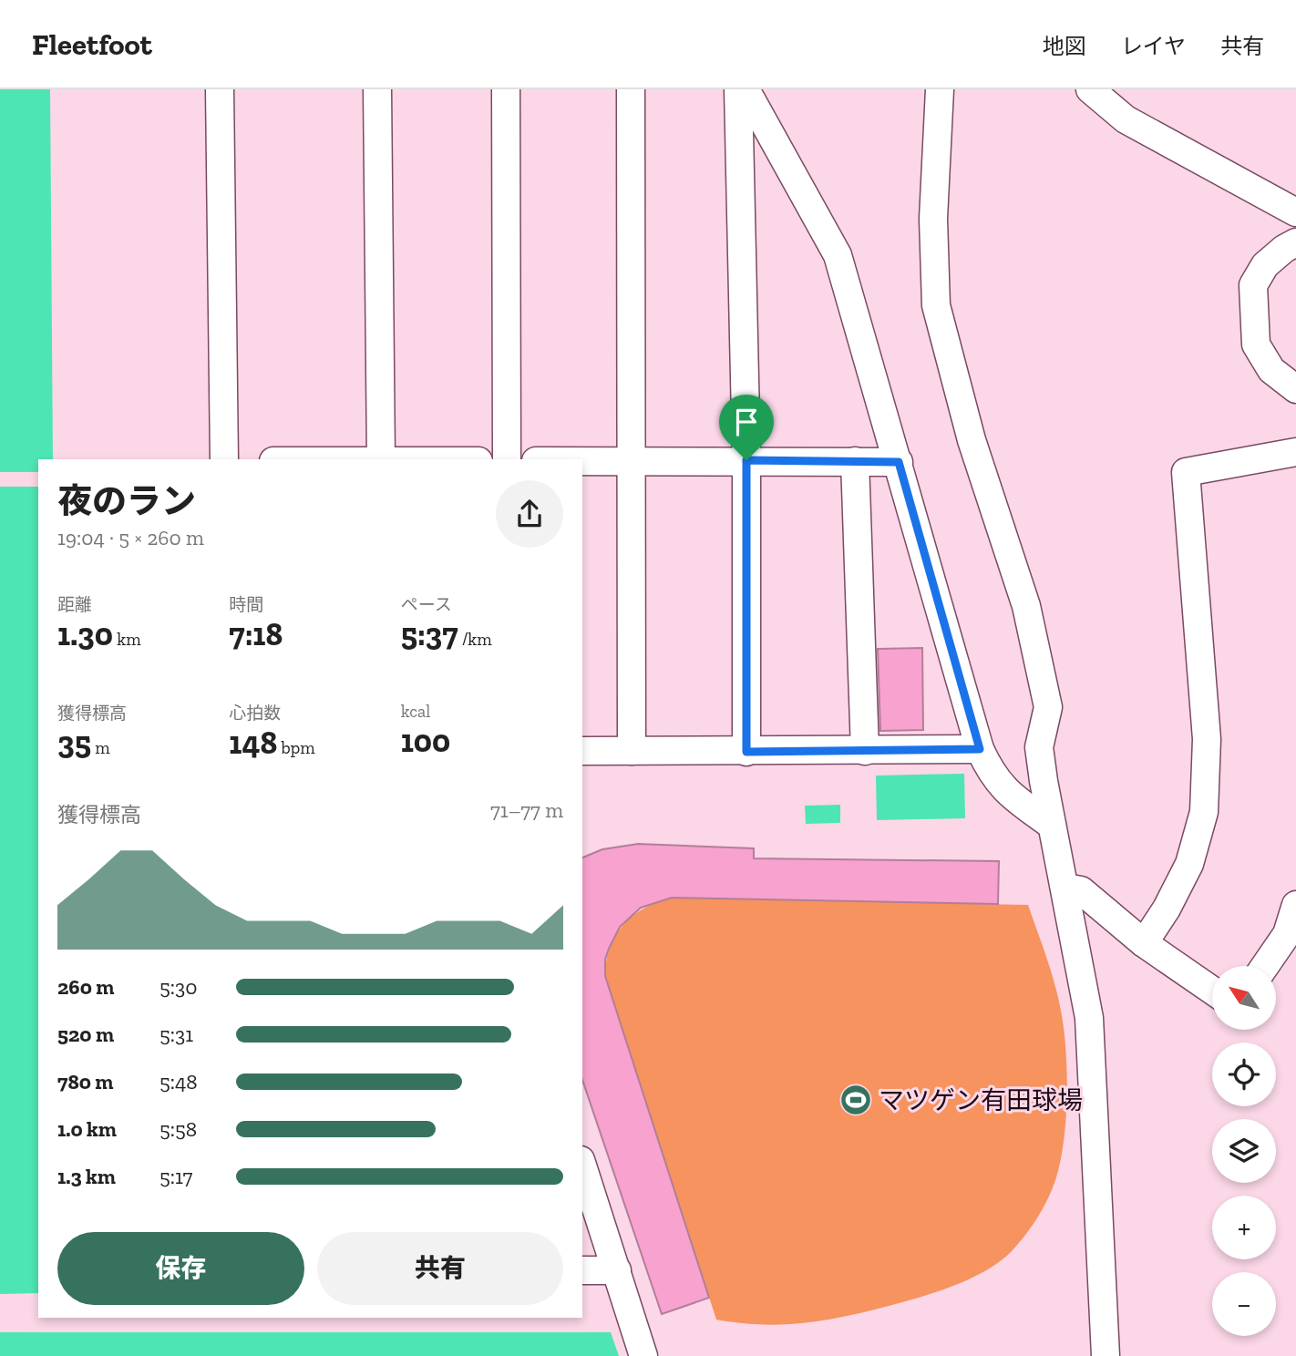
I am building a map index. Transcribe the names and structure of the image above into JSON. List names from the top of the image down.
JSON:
{
  "places": {
    "sports": ["マツゲン有田球場"]
  },
  "north": "top left",
  "page": {
    "header": "Fleetfoot",
    "nav": ["地図", "レイヤ", "共有"],
    "heading": ["夜のラン", "19:04 · 5 × 260 m"],
    "stats": [
      ["距離", "1.30 km"],
      ["時間", "7:18"],
      ["ペース", "5:37 /km"],
      ["獲得標高", "35 m"],
      ["心拍数", "148 bpm"],
      ["kcal", "100"]
    ],
    "chart": ["獲得標高", "71–77 m"],
    "list": [
      {
        "name": "260 m",
        "note": "5:30"
      },
      {
        "name": "520 m",
        "note": "5:31"
      },
      {
        "name": "780 m",
        "note": "5:48"
      },
      {
        "name": "1.0 km",
        "note": "5:58"
      },
      {
        "name": "1.3 km",
        "note": "5:17"
      }
    ],
    "map_buttons": ["+", "−"],
    "buttons": ["保存", "共有"]
  }
}
